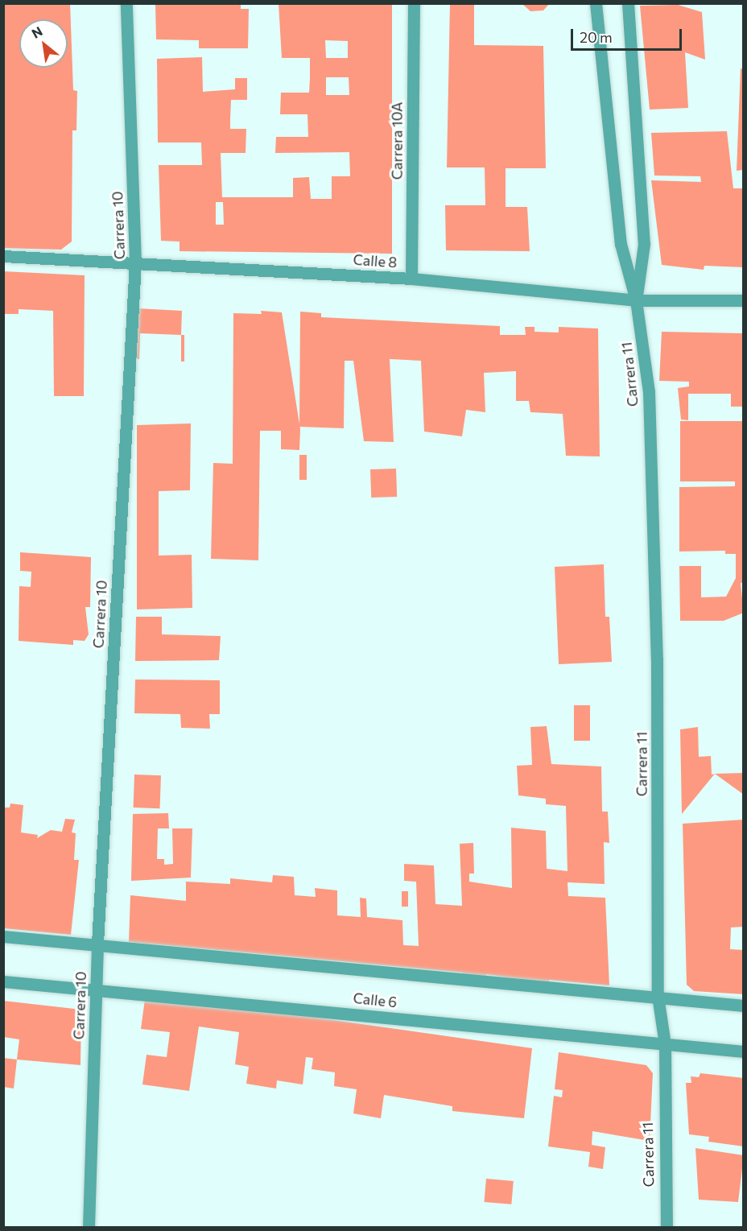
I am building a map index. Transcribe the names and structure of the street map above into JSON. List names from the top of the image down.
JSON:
{
  "streets": {
    "street": [
      "Carrera 10A",
      "Carrera 10",
      "Calle 8",
      "Carrera 11",
      "Calle 6"
    ]
  },
  "crossings": [
    ["Carrera 10A", "Calle 8"],
    ["Carrera 10", "Calle 8"],
    ["Carrera 10", "Calle 6"],
    ["Calle 8", "Carrera 11"],
    ["Carrera 11", "Calle 6"]
  ],
  "scale_bar": "20 m",
  "north": "top left"
}
